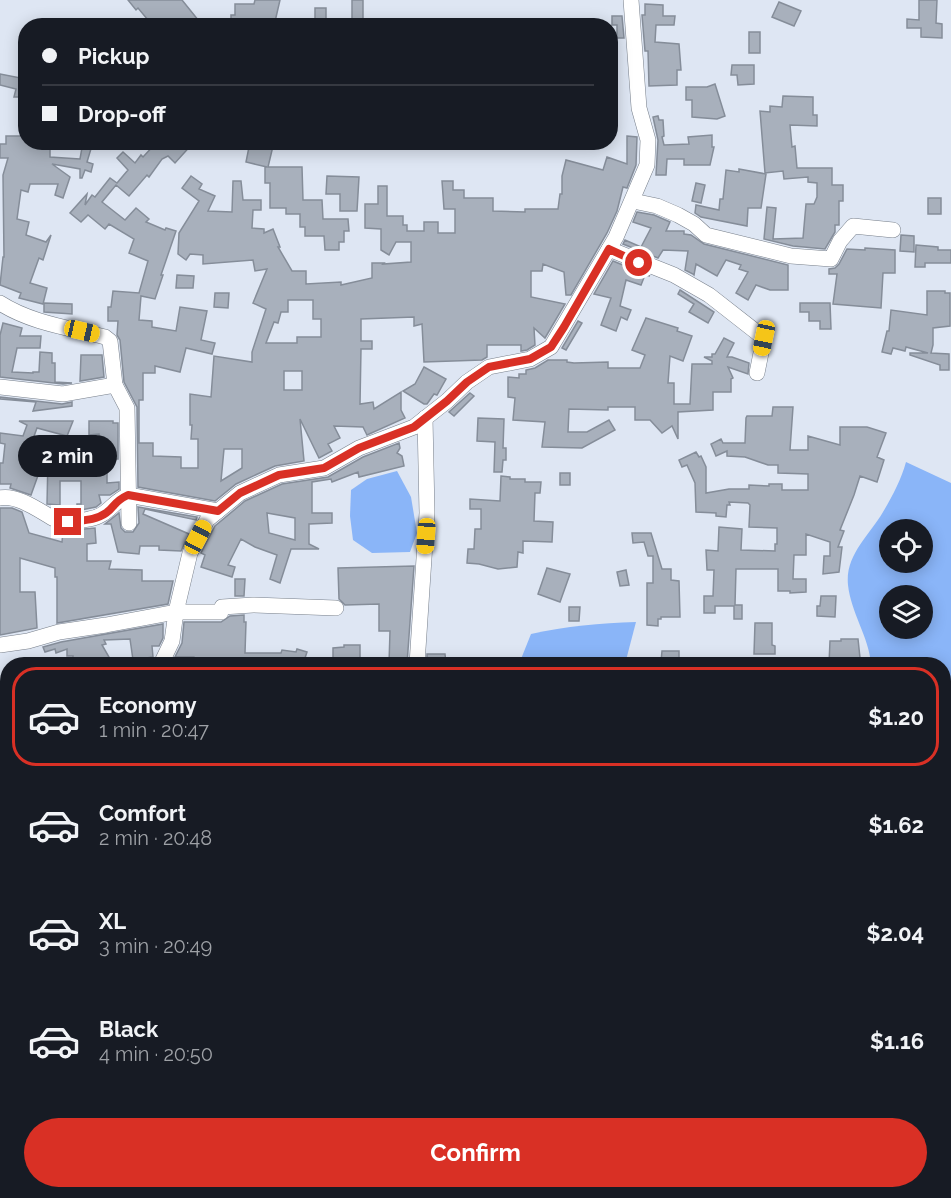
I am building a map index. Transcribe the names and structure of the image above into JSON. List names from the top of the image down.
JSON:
{
  "page": {
    "banner": ["Pickup", "Drop-off"],
    "bubble": "2 min",
    "list": [
      {
        "name": "Economy",
        "note": "1 min · 20:47",
        "value": "$1.20"
      },
      {
        "name": "Comfort",
        "note": "2 min · 20:48",
        "value": "$1.62"
      },
      {
        "name": "XL",
        "note": "3 min · 20:49",
        "value": "$2.04"
      },
      {
        "name": "Black",
        "note": "4 min · 20:50",
        "value": "$1.16"
      }
    ],
    "buttons": "Confirm"
  }
}
